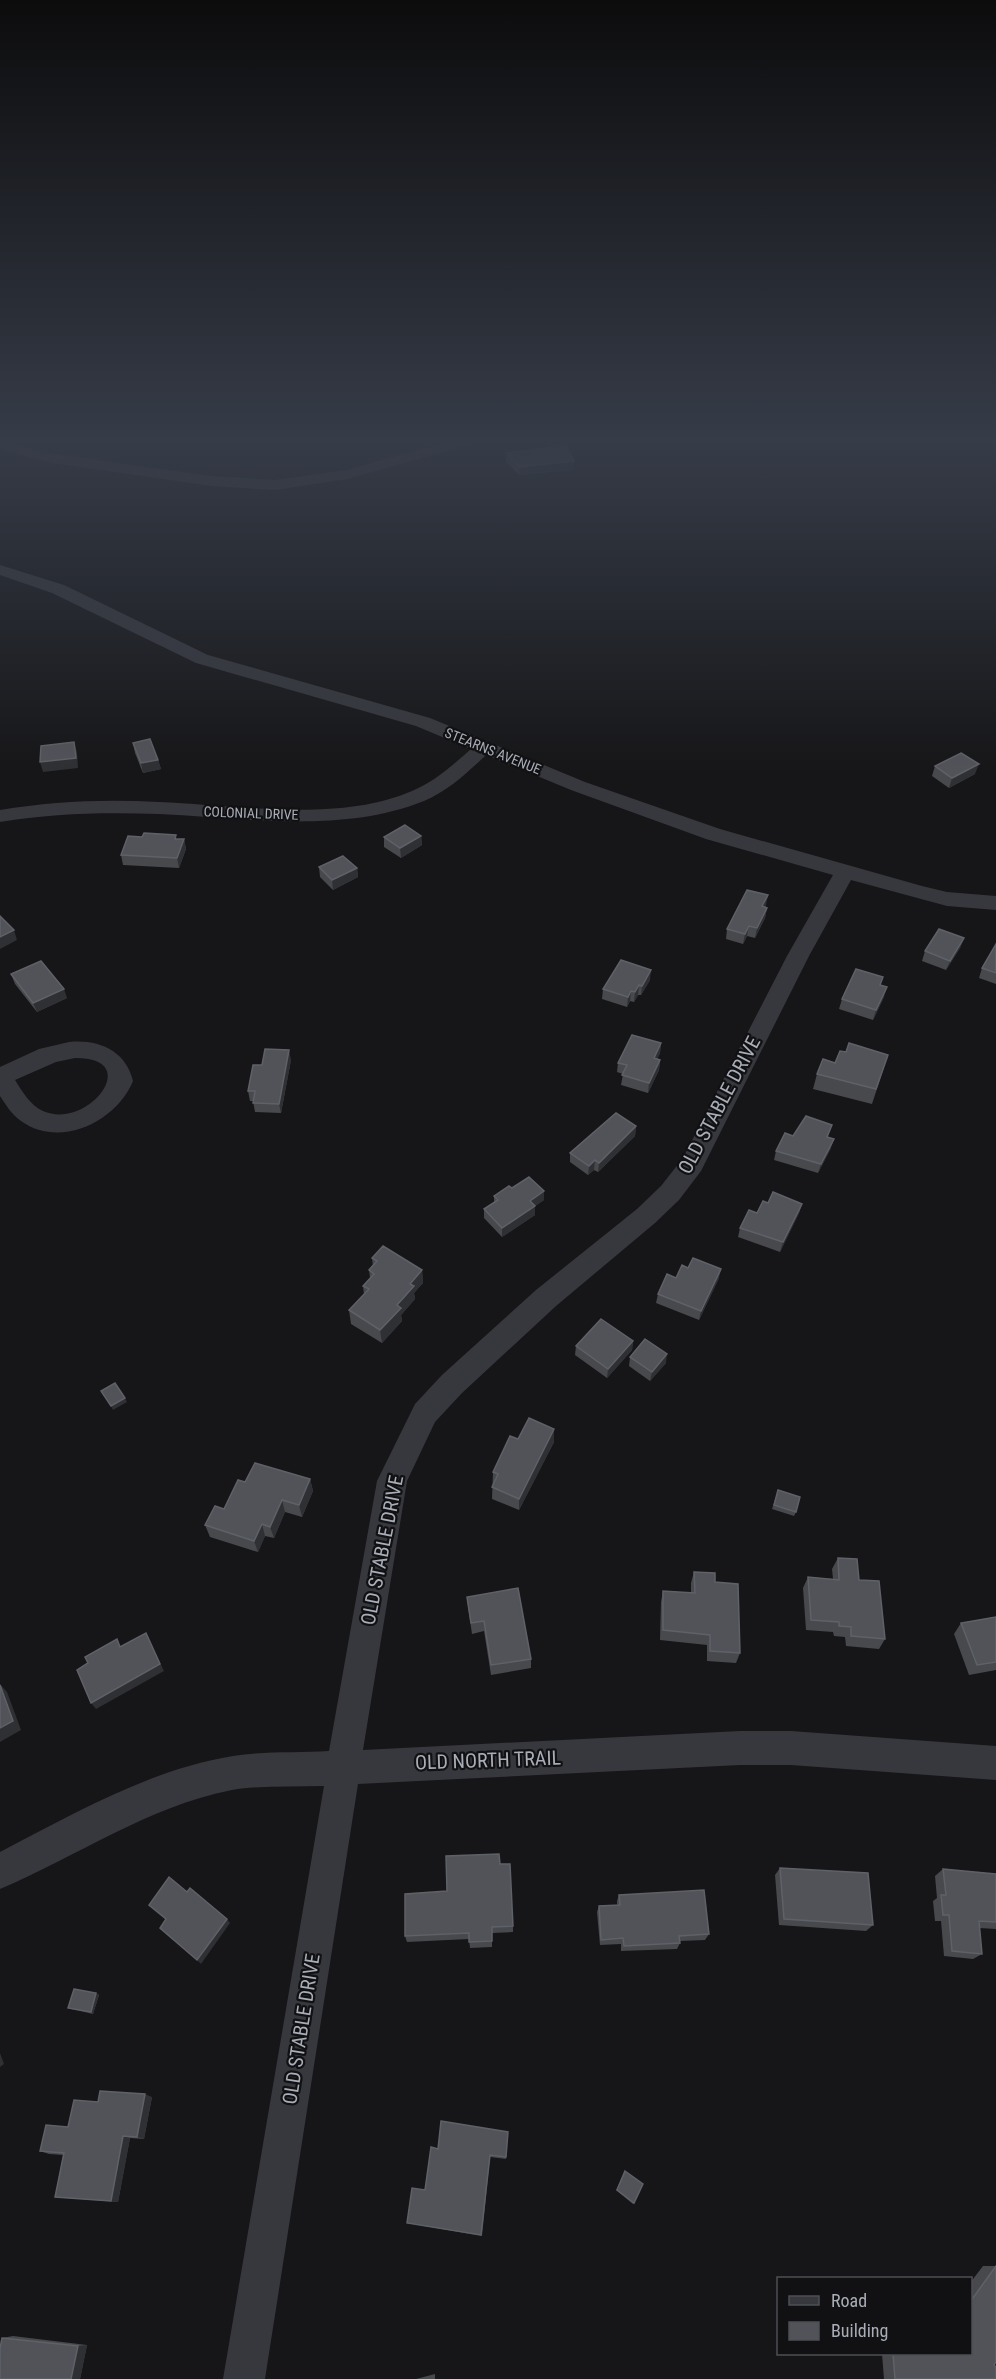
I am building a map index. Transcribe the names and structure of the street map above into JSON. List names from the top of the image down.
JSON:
{
  "streets": {
    "street": [
      "STEARNS AVENUE",
      "COLONIAL DRIVE",
      "OLD STABLE DRIVE",
      "OLD NORTH TRAIL"
    ]
  },
  "crossings": [
    ["STEARNS AVENUE", "COLONIAL DRIVE"],
    ["STEARNS AVENUE", "OLD STABLE DRIVE"],
    ["OLD STABLE DRIVE", "OLD NORTH TRAIL"]
  ],
  "legend": ["Road", "Building"]
}
